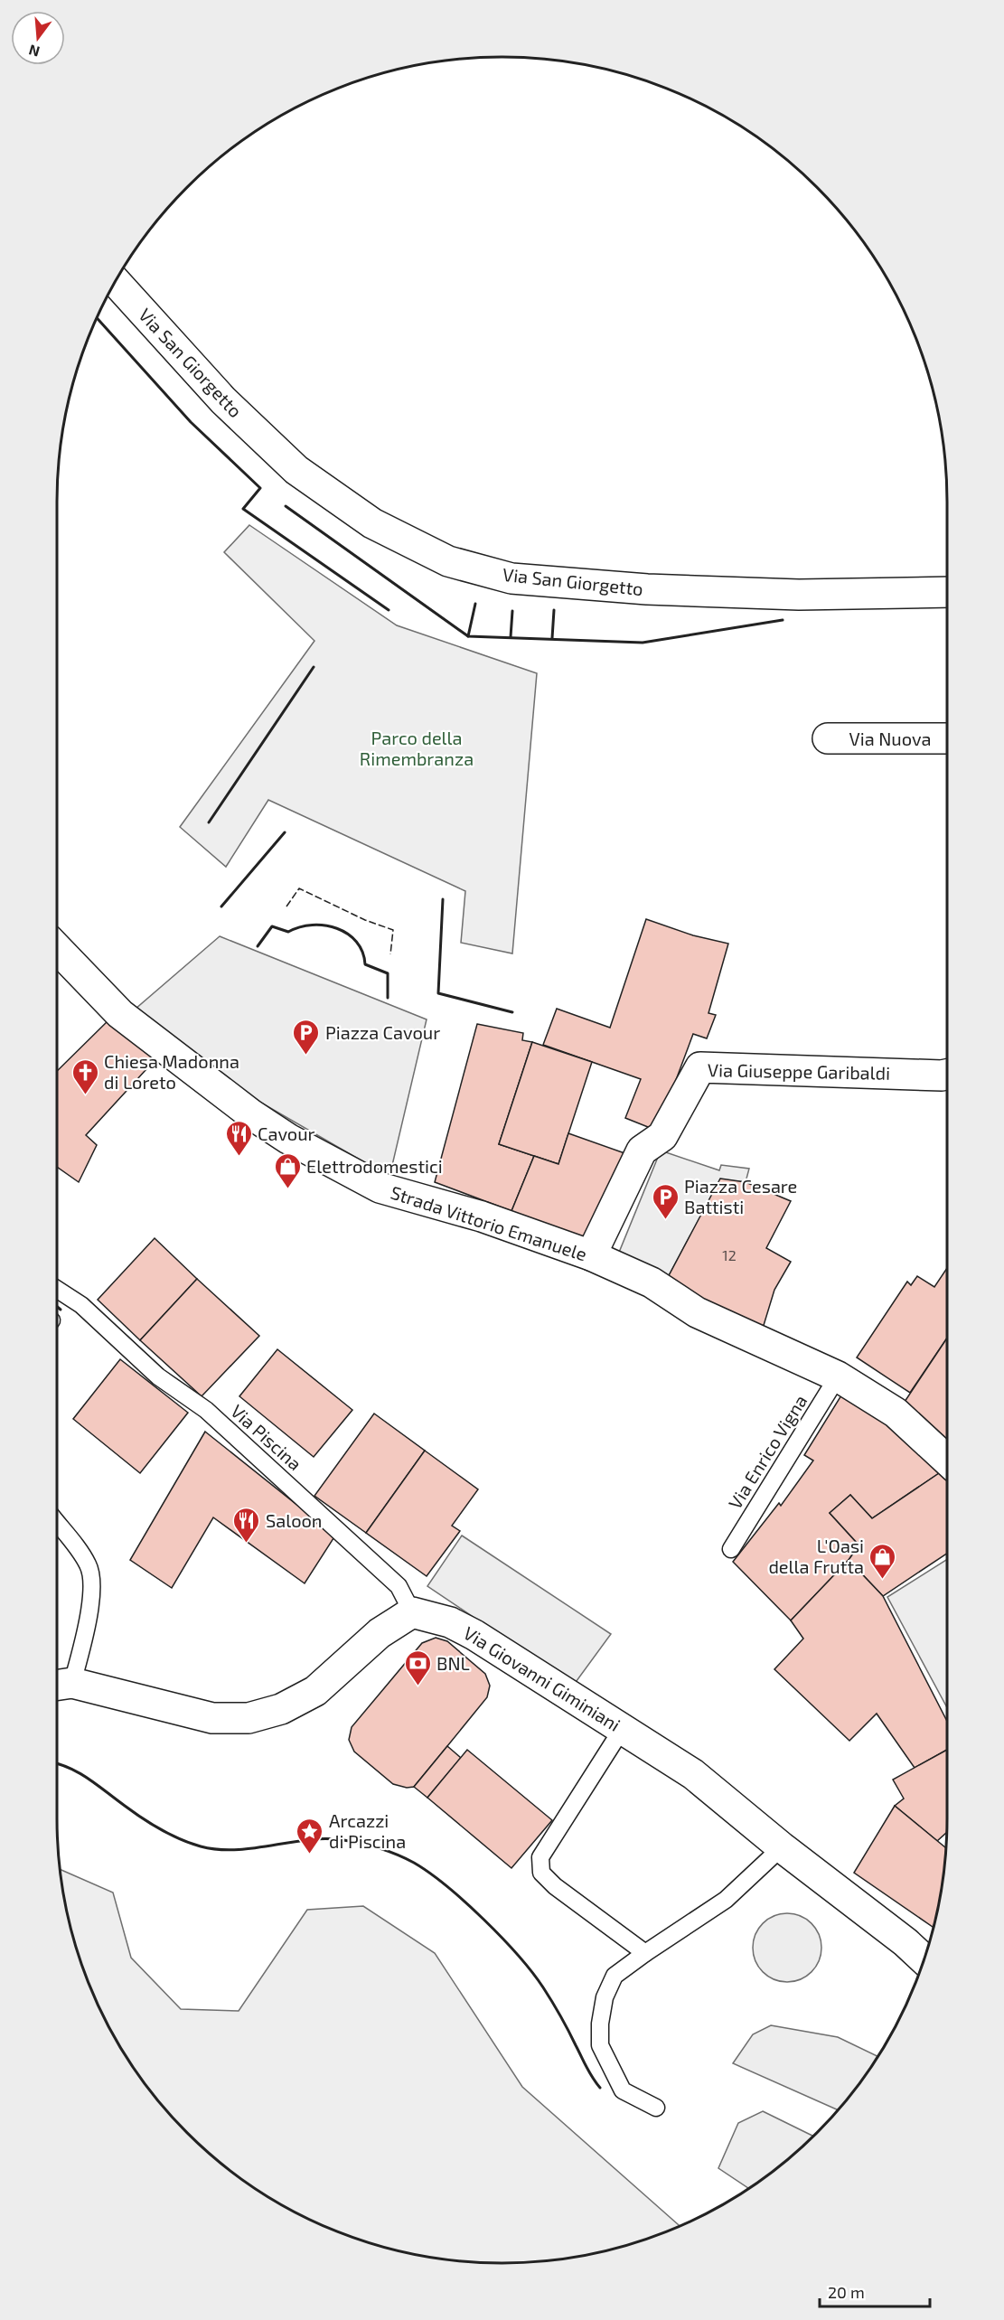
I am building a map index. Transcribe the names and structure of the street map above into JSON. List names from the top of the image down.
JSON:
{
  "streets": {
    "street": [
      "Via San Giorgetto",
      "Via Nuova",
      "Via Giuseppe Garibaldi",
      "Strada Vittorio Emanuele",
      "Via Giovanni Giminiani"
    ],
    "lane": ["Via Piscina", "Via Enrico Vigna"]
  },
  "crossings": [
    ["Via Giuseppe Garibaldi", "Strada Vittorio Emanuele"],
    ["Strada Vittorio Emanuele", "Via Enrico Vigna"],
    ["Via Piscina", "Via Giovanni Giminiani"]
  ],
  "parks": ["Parco della Rimembranza"],
  "places": {
    "parking": ["Piazza Cavour", "Piazza Cesare Battisti"],
    "church": ["Chiesa Madonna di Loreto"],
    "restaurant": ["Cavour", "Saloon"],
    "shop": ["Elettrodomestici", "L'Oasi della Frutta"],
    "bank": ["BNL"],
    "place": ["Arcazzi di Piscina"]
  },
  "house_numbers": ["12"],
  "scale_bar": "20 m",
  "north": "bottom"
}
